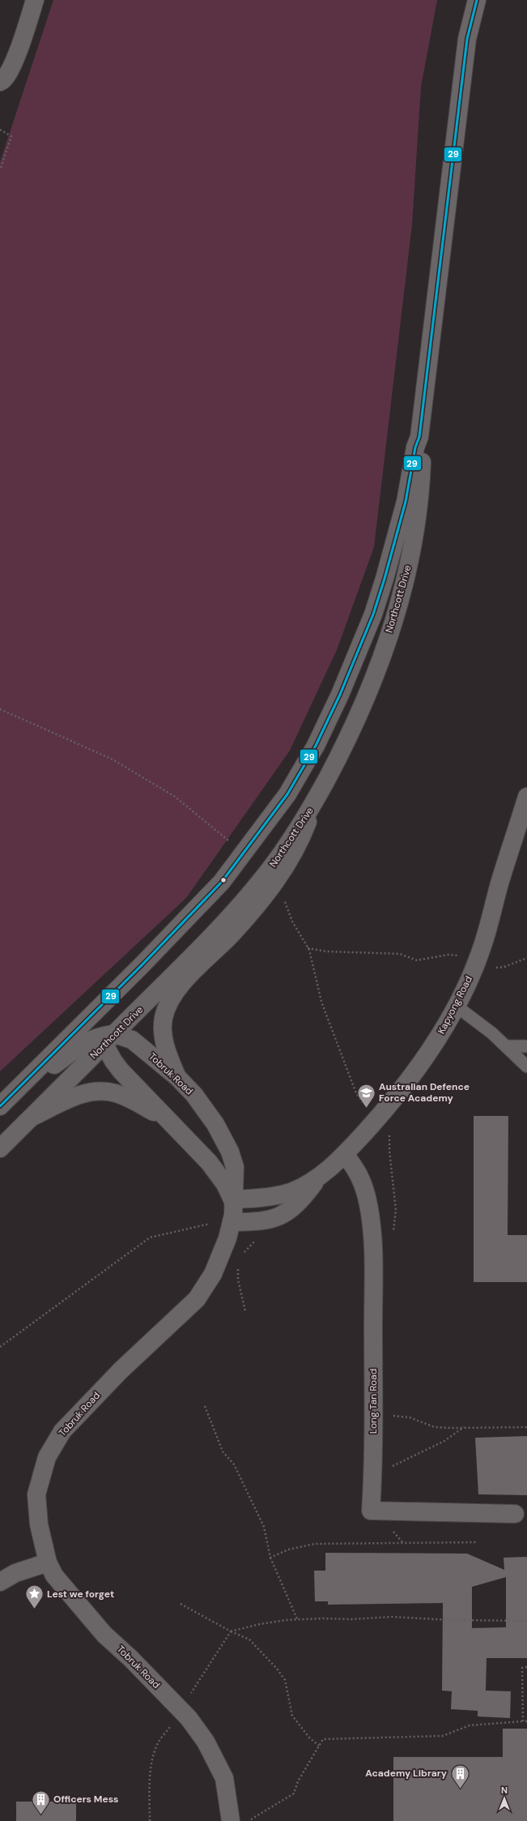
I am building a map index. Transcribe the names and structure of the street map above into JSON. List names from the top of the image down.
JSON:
{
  "streets": {
    "street": [
      "Northcott Drive",
      "Kapyong Road",
      "Tobruk Road",
      "Long Tan Road"
    ]
  },
  "crossings": [
    ["Northcott Drive", "Tobruk Road"],
    ["Kapyong Road", "Tobruk Road"],
    ["Kapyong Road", "Long Tan Road"]
  ],
  "places": {
    "school or university": ["Australian Defence Force Academy"],
    "place": ["Lest we forget"],
    "building": ["Academy Library", "Officers Mess"]
  },
  "lines": ["transit line 29"],
  "north": "top"
}
